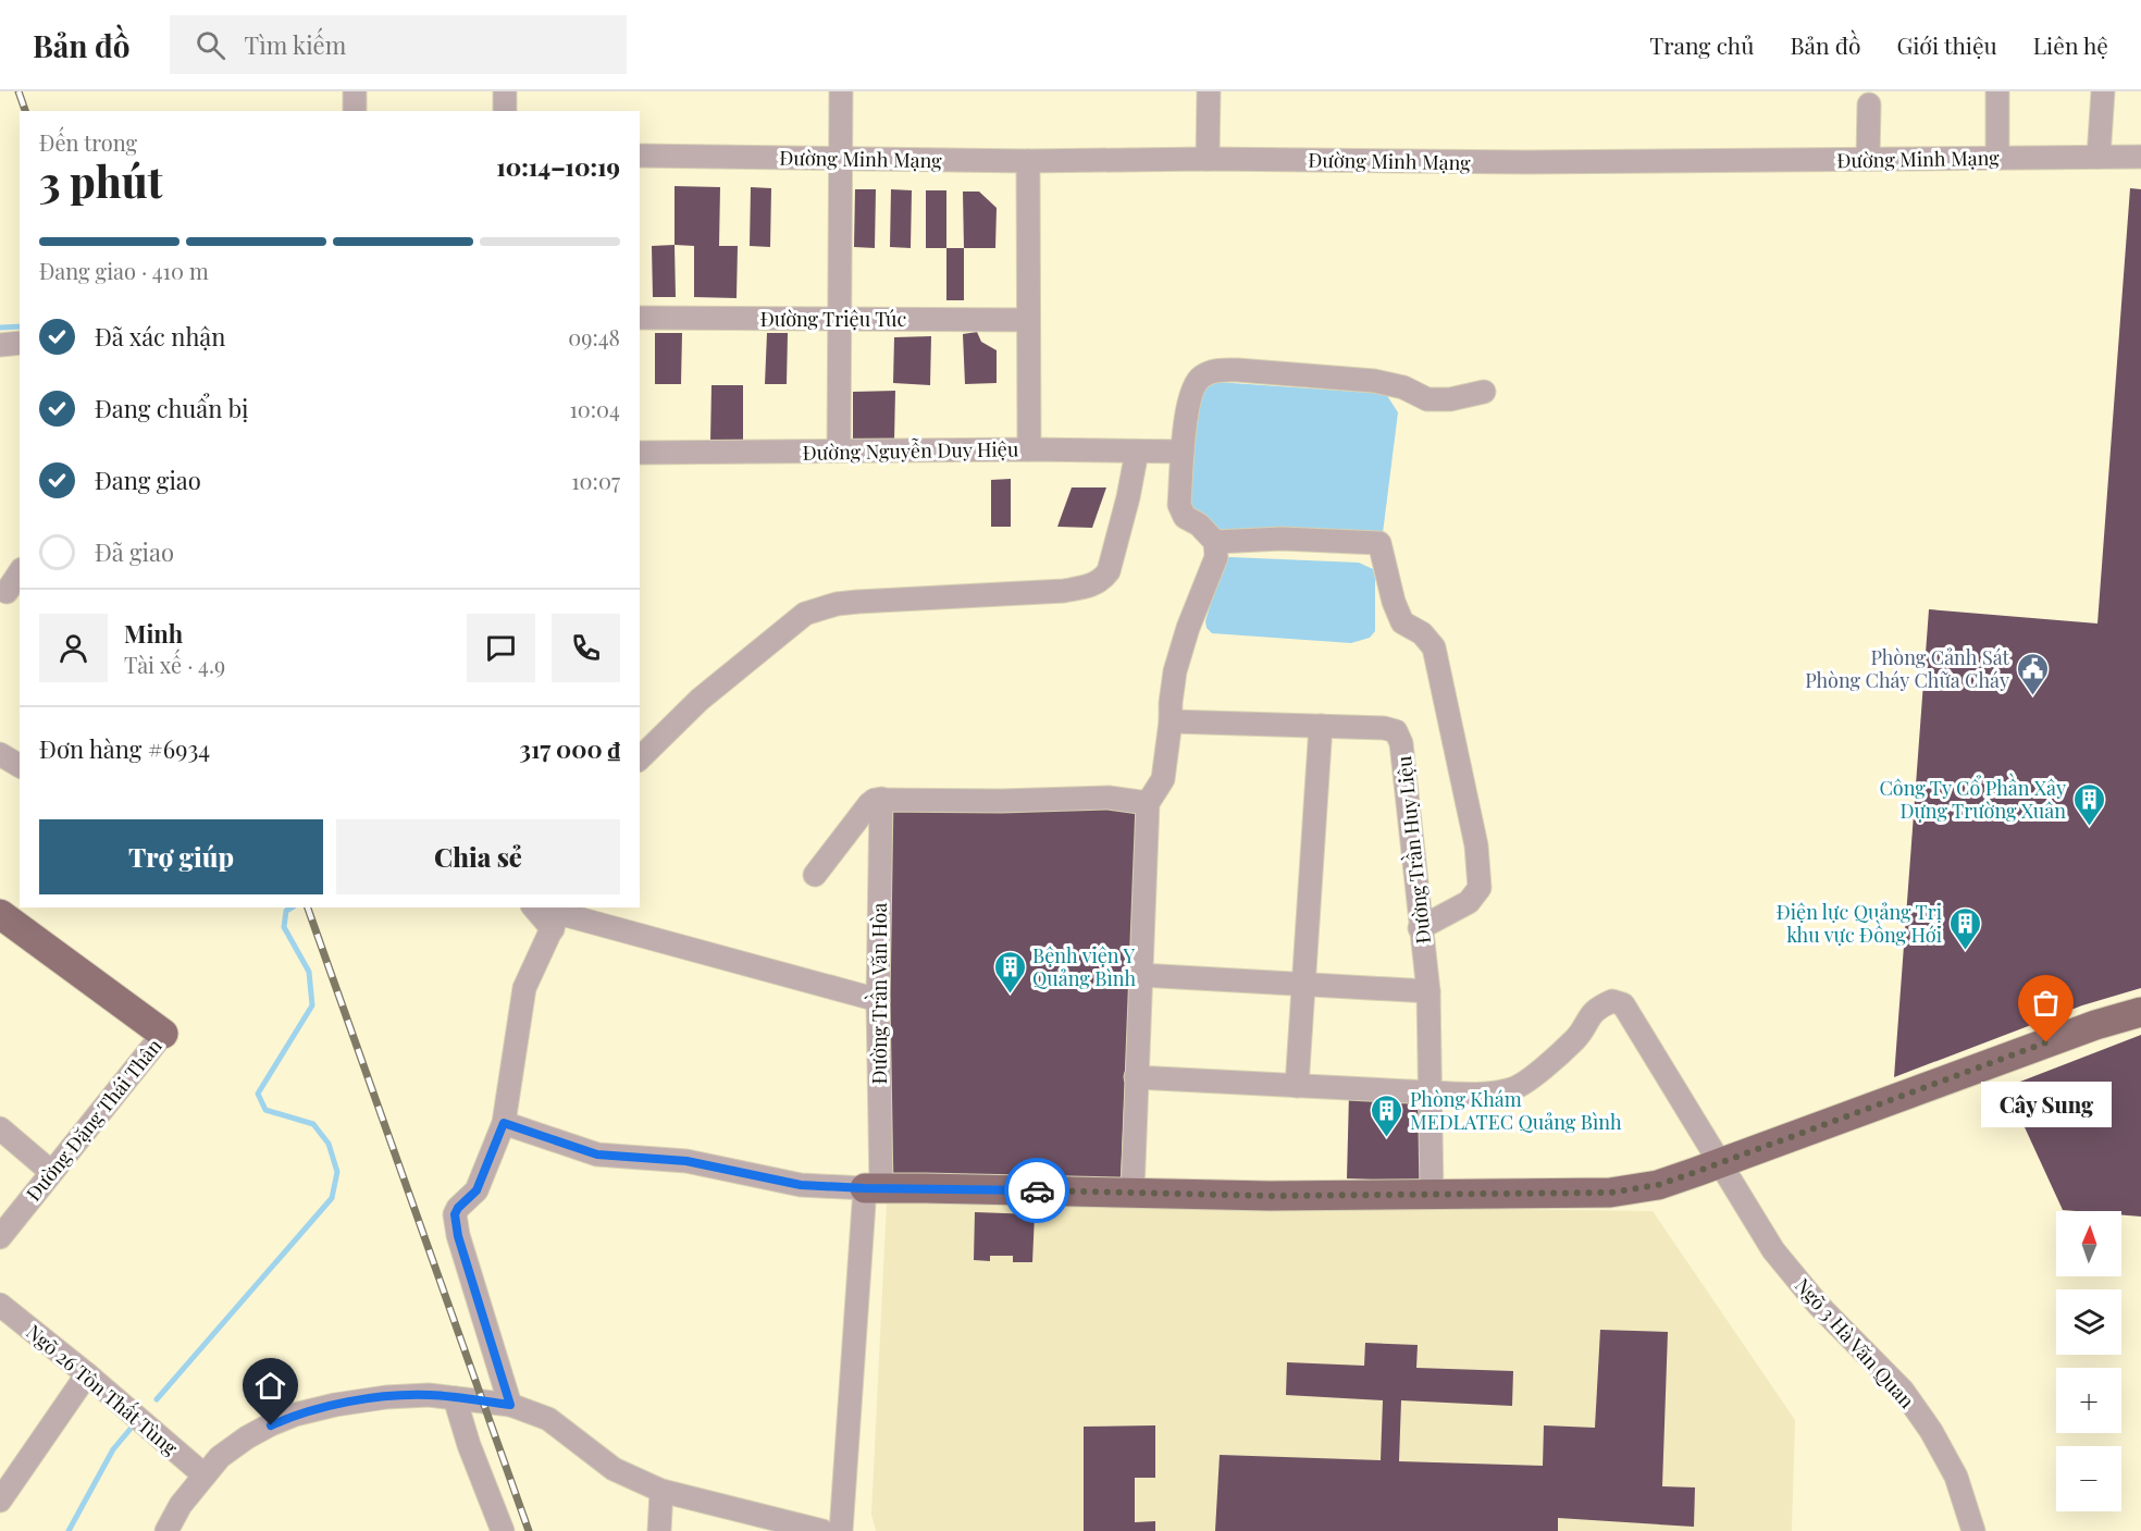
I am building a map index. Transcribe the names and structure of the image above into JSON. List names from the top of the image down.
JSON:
{
  "streets": {
    "street": [
      "Đường Minh Mạng",
      "Đường Triệu Túc",
      "Đường Nguyễn Duy Hiệu",
      "Đường Trần Huy Liệu",
      "Đường Trần Văn Hòa",
      "Đường Đặng Thái Thân",
      "Ngõ 3 Hà Văn Quan",
      "Ngõ 26 Tôn Thất Tùng"
    ]
  },
  "crossings": [
    ["Đường Trần Huy Liệu", "Ngõ 3 Hà Văn Quan"]
  ],
  "places": {
    "public building": ["Phòng Cảnh Sát Phòng Cháy Chữa Cháy"],
    "building": [
      "Công Ty Cổ Phần Xây Dựng Trường Xuân",
      "Điện lực Quảng Trị khu vực Đồng Hới",
      "Bệnh viện Y Quảng Bình",
      "Phòng Khám MEDLATEC Quảng Bình"
    ],
    "other": ["Cây Sung"]
  },
  "north": "top",
  "page": {
    "header": "Bản đồ",
    "search": "Tìm kiếm",
    "nav": [
      "Trang chủ",
      "Bản đồ",
      "Giới thiệu",
      "Liên hệ"
    ],
    "heading": ["3 phút", "Đến trong", "10:14–10:19"],
    "panel": [
      "Minh",
      "Tài xế · 4.9",
      "Đơn hàng #6934",
      "317 000 ₫"
    ],
    "bar": "Đang giao · 410 m",
    "list": [
      ["Đã xác nhận", "09:48"],
      ["Đang chuẩn bị", "10:04"],
      ["Đang giao", "10:07"],
      "Đã giao"
    ],
    "buttons": ["Trợ giúp", "Chia sẻ"],
    "bubble": "Cây Sung",
    "map_buttons": ["+", "−"]
  }
}
